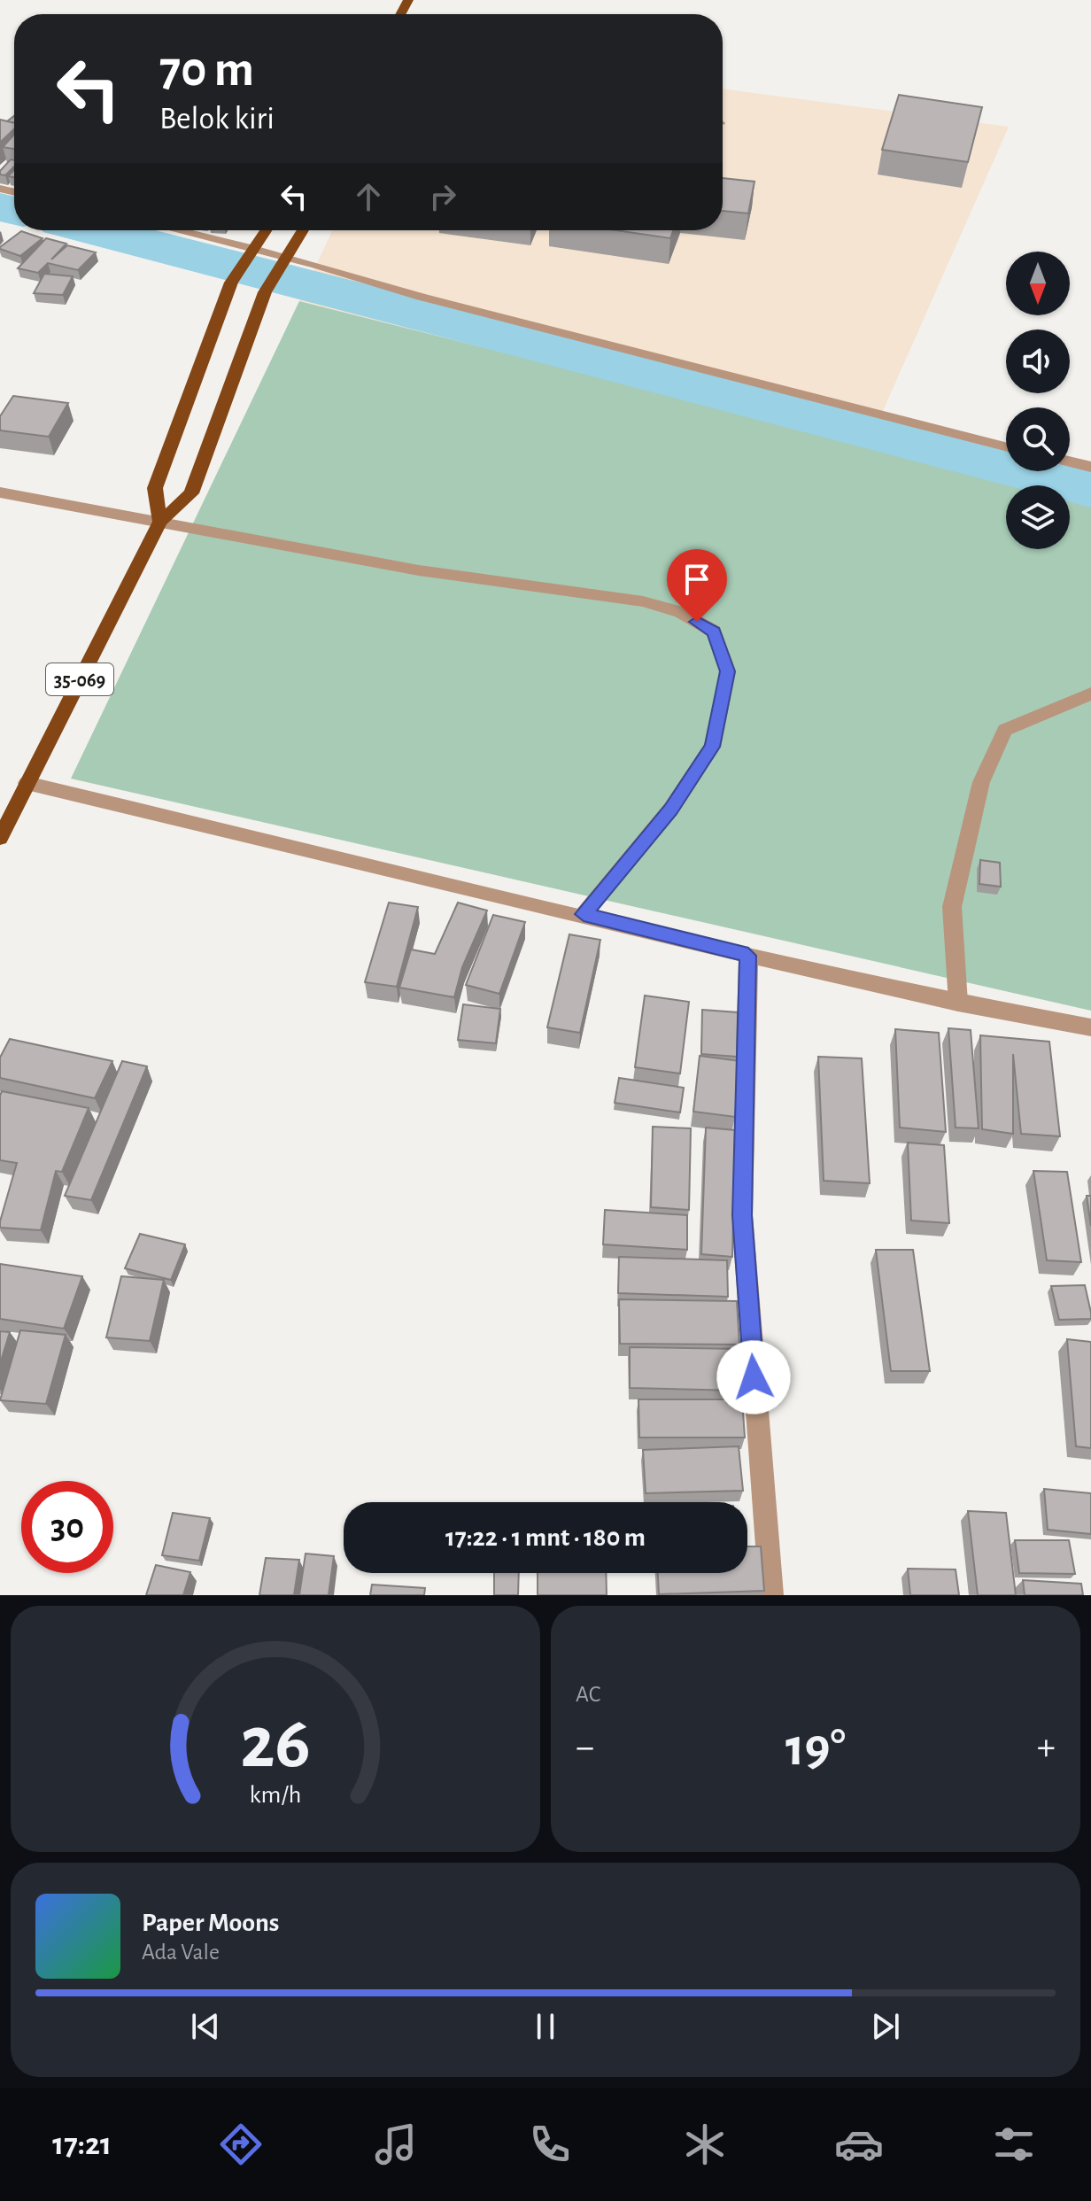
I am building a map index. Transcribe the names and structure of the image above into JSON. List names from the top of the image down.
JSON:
{
  "streets": {
    "main road": ["35-069"]
  },
  "north": "bottom",
  "page": {
    "turn": ["70 m", "Belok kiri"],
    "limit": "30",
    "trip": "17:22 · 1 mnt · 180 m",
    "tile": "AC",
    "heat": ["−", "19°", "+"],
    "song": ["Paper Moons", "Ada Vale"],
    "tabs": "17:21",
    "gauge": ["26", "km/h"]
  }
}
